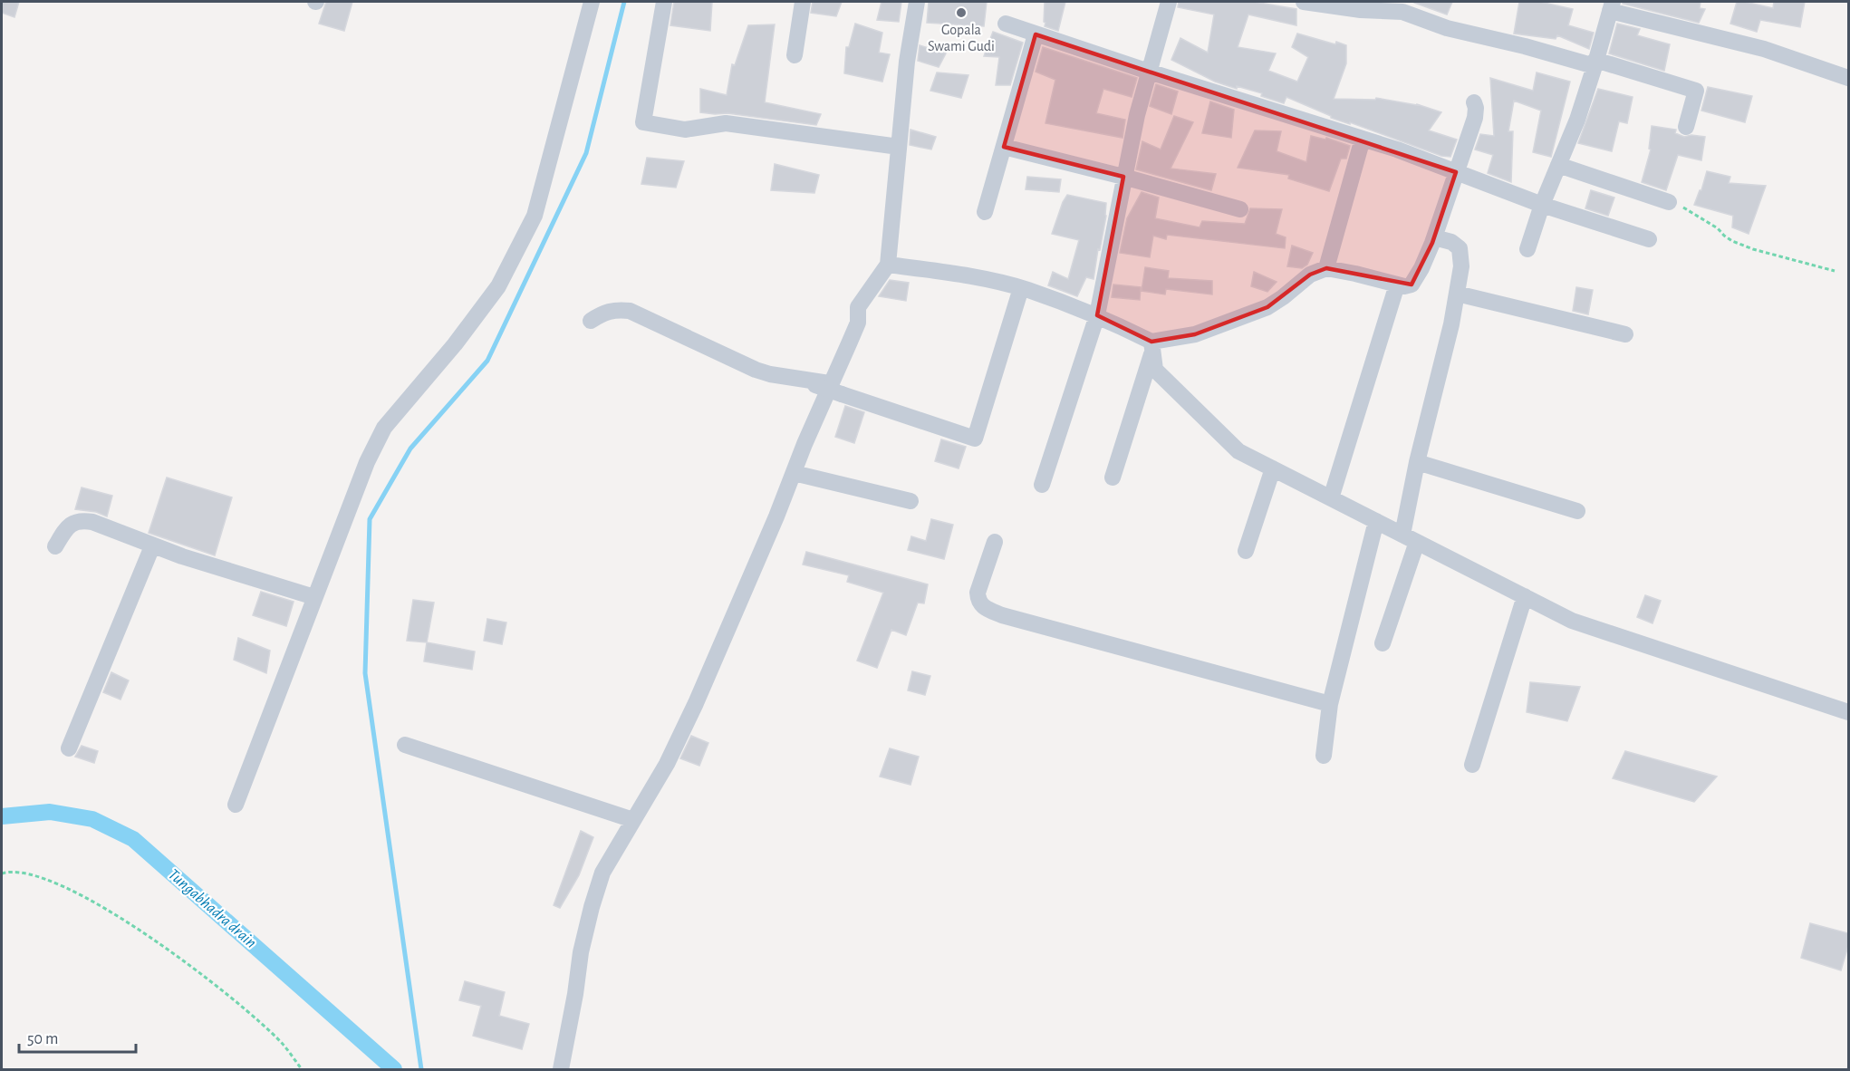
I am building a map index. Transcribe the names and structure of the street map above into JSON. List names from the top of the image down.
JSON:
{
  "water": ["Tungabhadra drain"],
  "places": ["Gopala Swami Gudi"],
  "scale_bar": "50 m"
}
